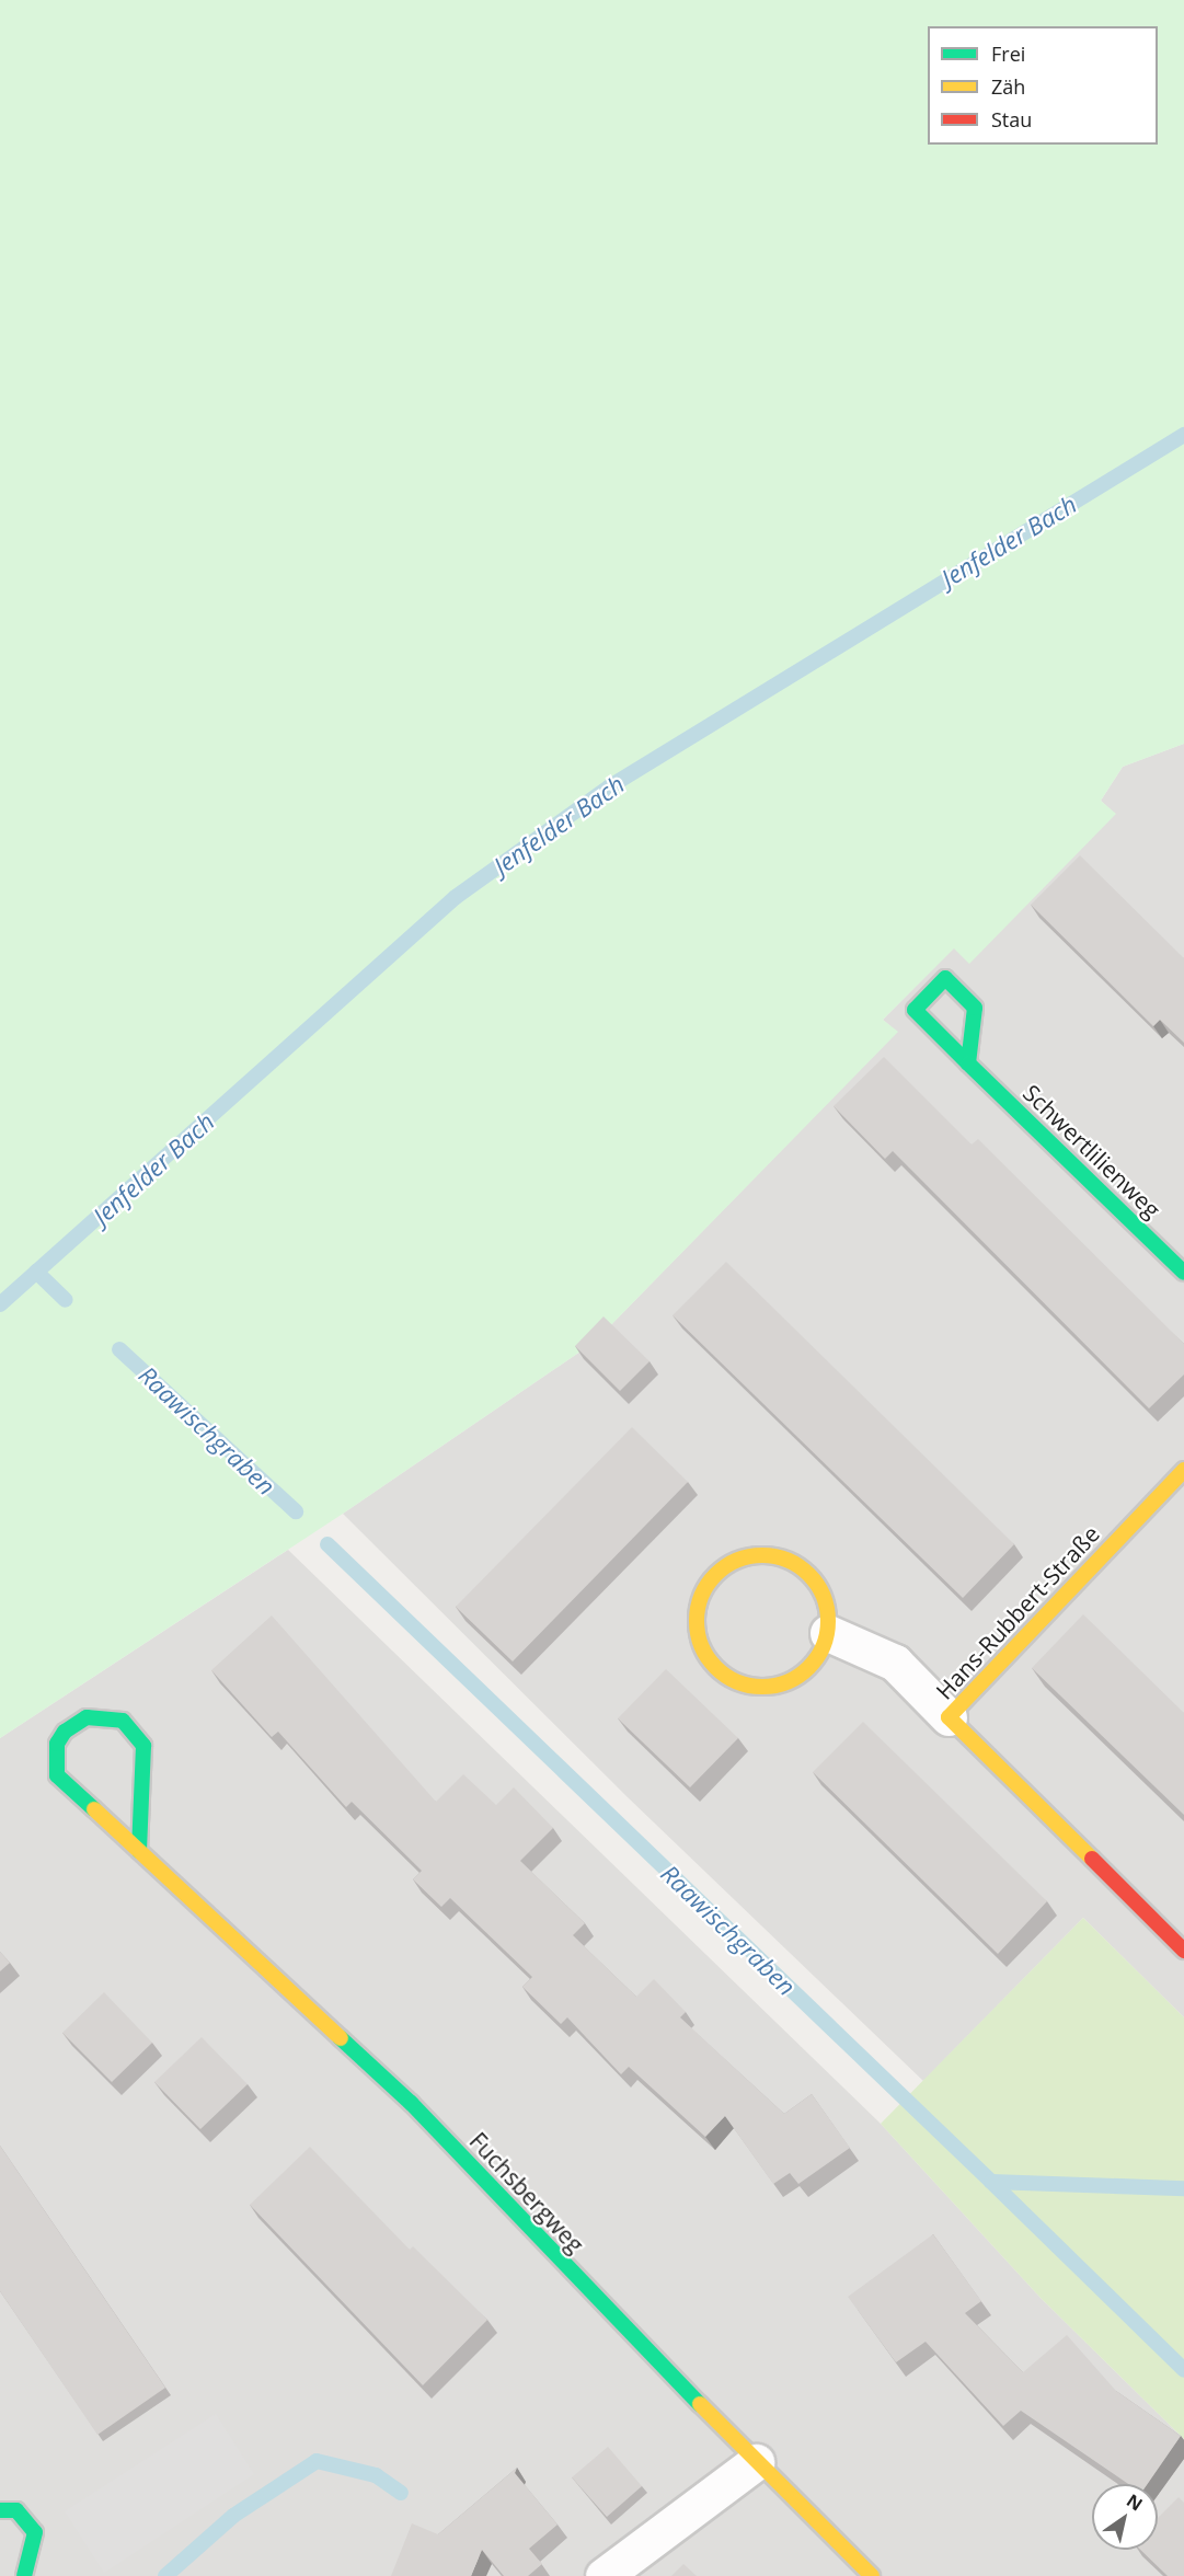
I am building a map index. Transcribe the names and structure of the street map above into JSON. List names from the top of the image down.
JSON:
{
  "streets": {
    "street": ["Schwertlilienweg", "Hans-Rubbert-Straße", "Fuchsbergweg"]
  },
  "water": ["Jenfelder Bach", "Raawischgraben"],
  "legend": ["Frei", "Zäh", "Stau"],
  "north": "top right"
}
